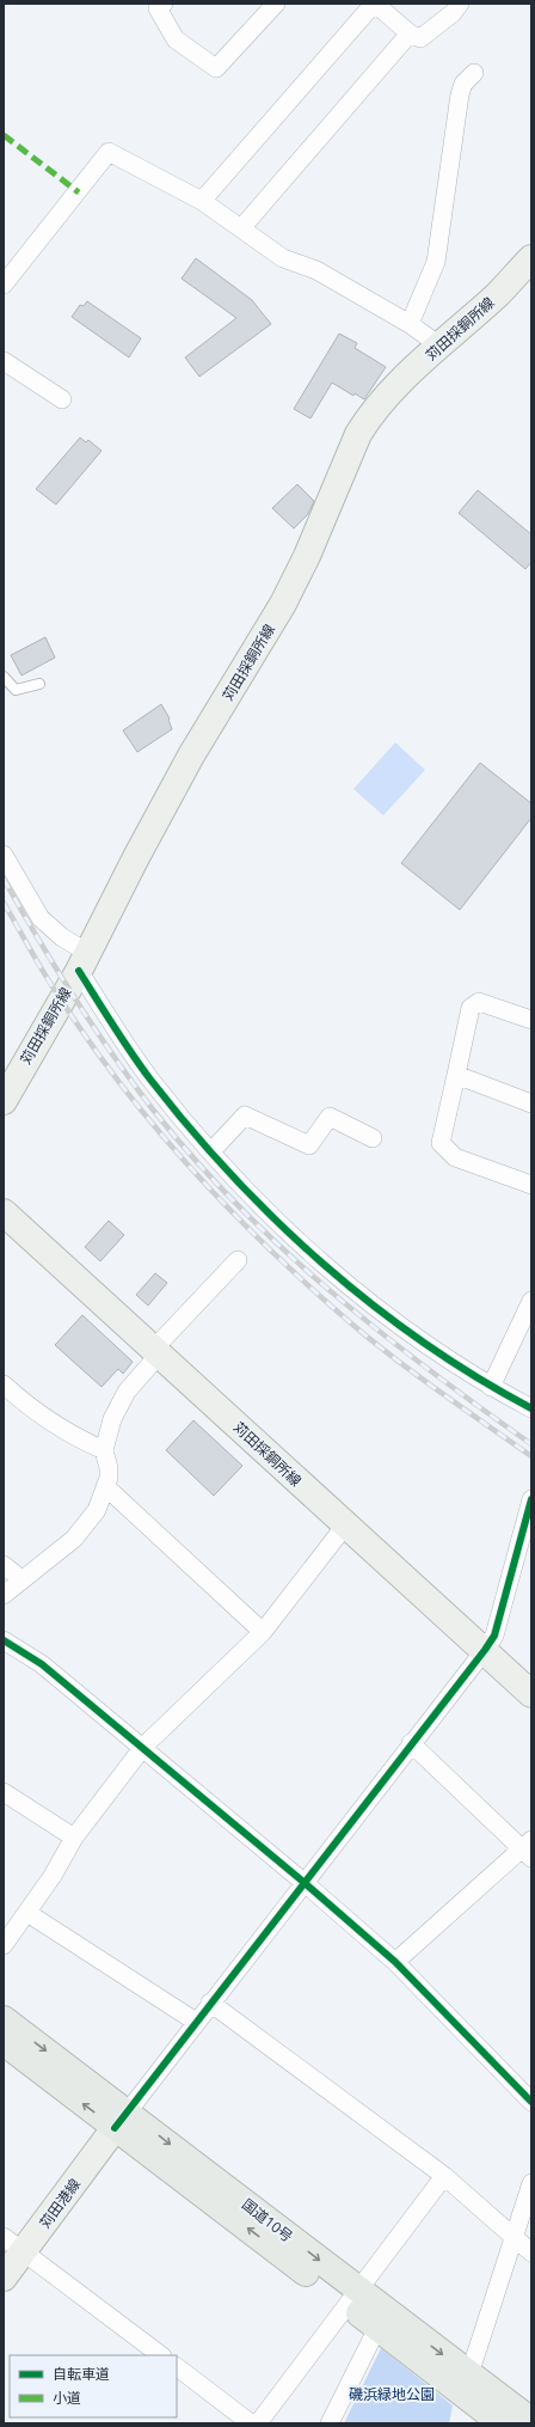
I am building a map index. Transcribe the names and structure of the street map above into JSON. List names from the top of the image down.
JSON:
{
  "streets": {
    "highway": ["国道10号"],
    "main road": ["苅田採銅所線", "苅田港線"]
  },
  "crossings": [
    ["苅田港線", "国道10号"]
  ],
  "parks": ["磯浜緑地公園"],
  "legend": ["自転車道", "小道"]
}
